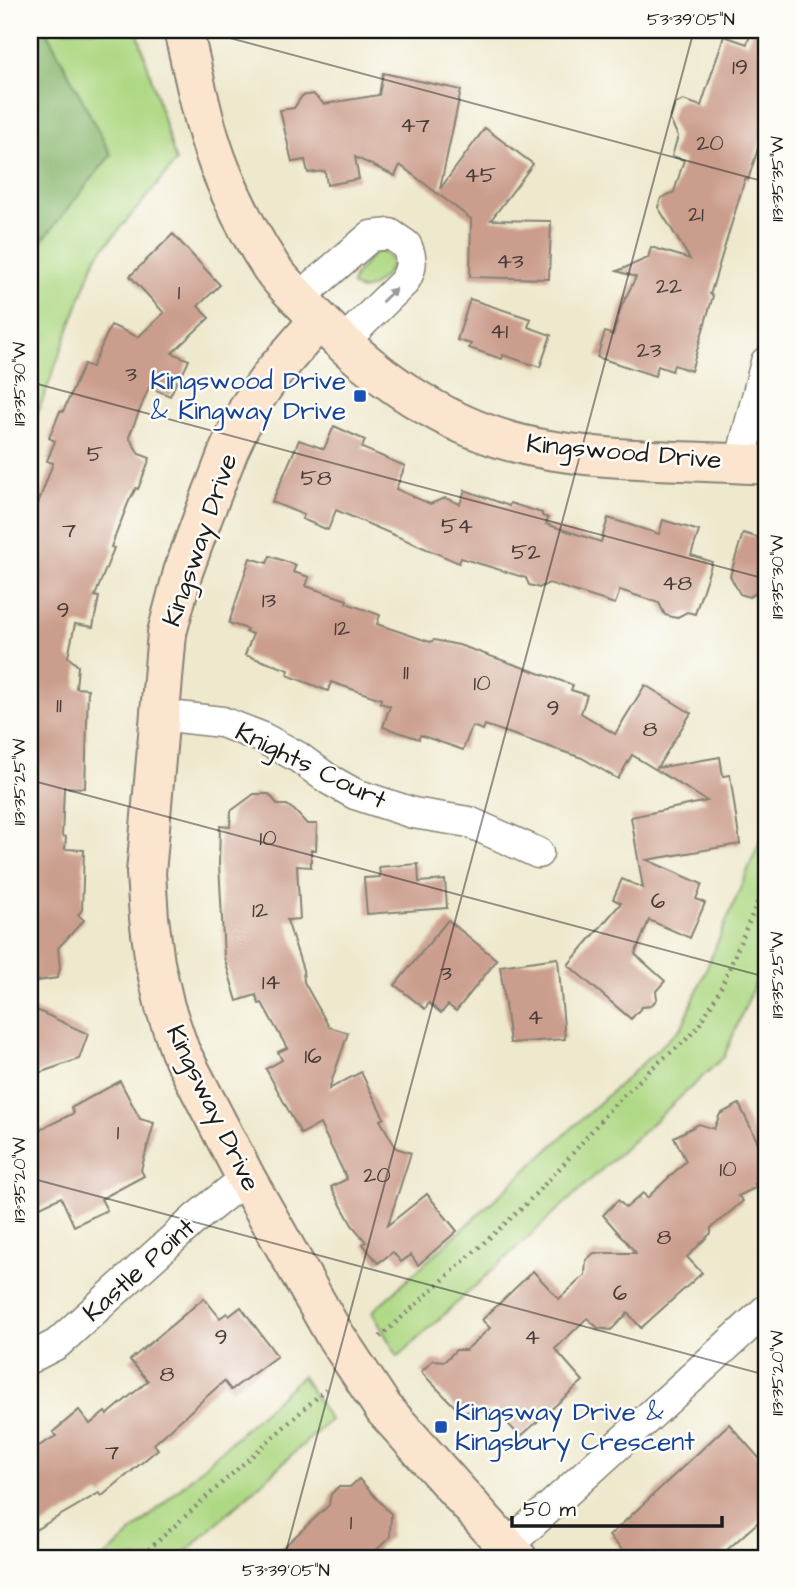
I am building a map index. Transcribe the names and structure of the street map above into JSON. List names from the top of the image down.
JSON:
{
  "streets": {
    "street": [
      "Kingswood Drive",
      "Kingsway Drive",
      "Knights Court",
      "Kastle Point"
    ]
  },
  "crossings": [
    ["Kingswood Drive", "Kingsway Drive"],
    ["Kingsway Drive", "Knights Court"],
    ["Kingsway Drive", "Kastle Point"]
  ],
  "places": {
    "transit": ["Kingswood Drive & Kingway Drive", "Kingsway Drive & Kingsbury Crescent"]
  },
  "house_numbers": [
    "19",
    "47",
    "20",
    "45",
    "21",
    "43",
    "22",
    "1",
    "41",
    "23",
    "3",
    "5",
    "58",
    "54",
    "7",
    "52",
    "48",
    "13",
    "9",
    "12",
    "11",
    "10",
    "11",
    "9",
    "8",
    "10",
    "6",
    "12",
    "3",
    "14",
    "4",
    "16",
    "1",
    "10",
    "20",
    "8",
    "6",
    "9",
    "4",
    "8",
    "7",
    "1"
  ],
  "scale_bar": "50 m",
  "coordinates": [
    "53°39'05\"N",
    "113°35'35\"W",
    "113°35'30\"W",
    "113°35'25\"W",
    "113°35'20\"W"
  ]
}
